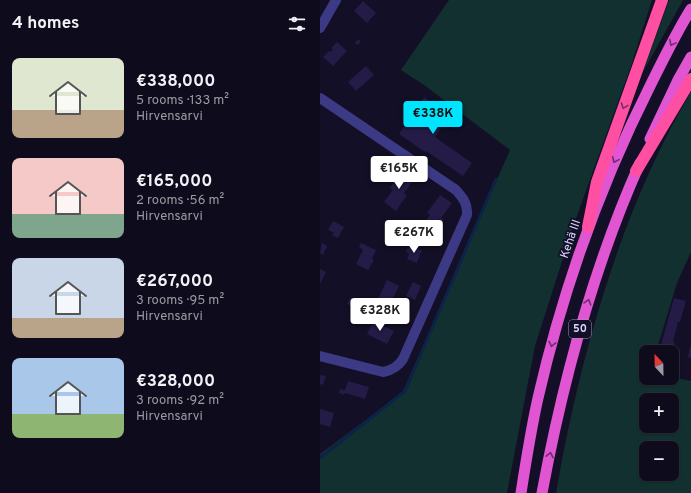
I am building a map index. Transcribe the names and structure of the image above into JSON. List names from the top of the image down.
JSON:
{
  "streets": {
    "highway": ["Kehä III", "50"]
  },
  "north": "top",
  "page": {
    "heading": "4 homes",
    "list": [
      {
        "name": "€338,000",
        "note": "5 rooms · 133 m² · Hirvensarvi"
      },
      {
        "name": "€165,000",
        "note": "2 rooms · 56 m² · Hirvensarvi"
      },
      {
        "name": "€267,000",
        "note": "3 rooms · 95 m² · Hirvensarvi"
      },
      {
        "name": "€328,000",
        "note": "3 rooms · 92 m² · Hirvensarvi"
      }
    ],
    "price": [
      "€338K",
      "€165K",
      "€267K",
      "€328K"
    ],
    "map_buttons": ["+", "−"]
  }
}
